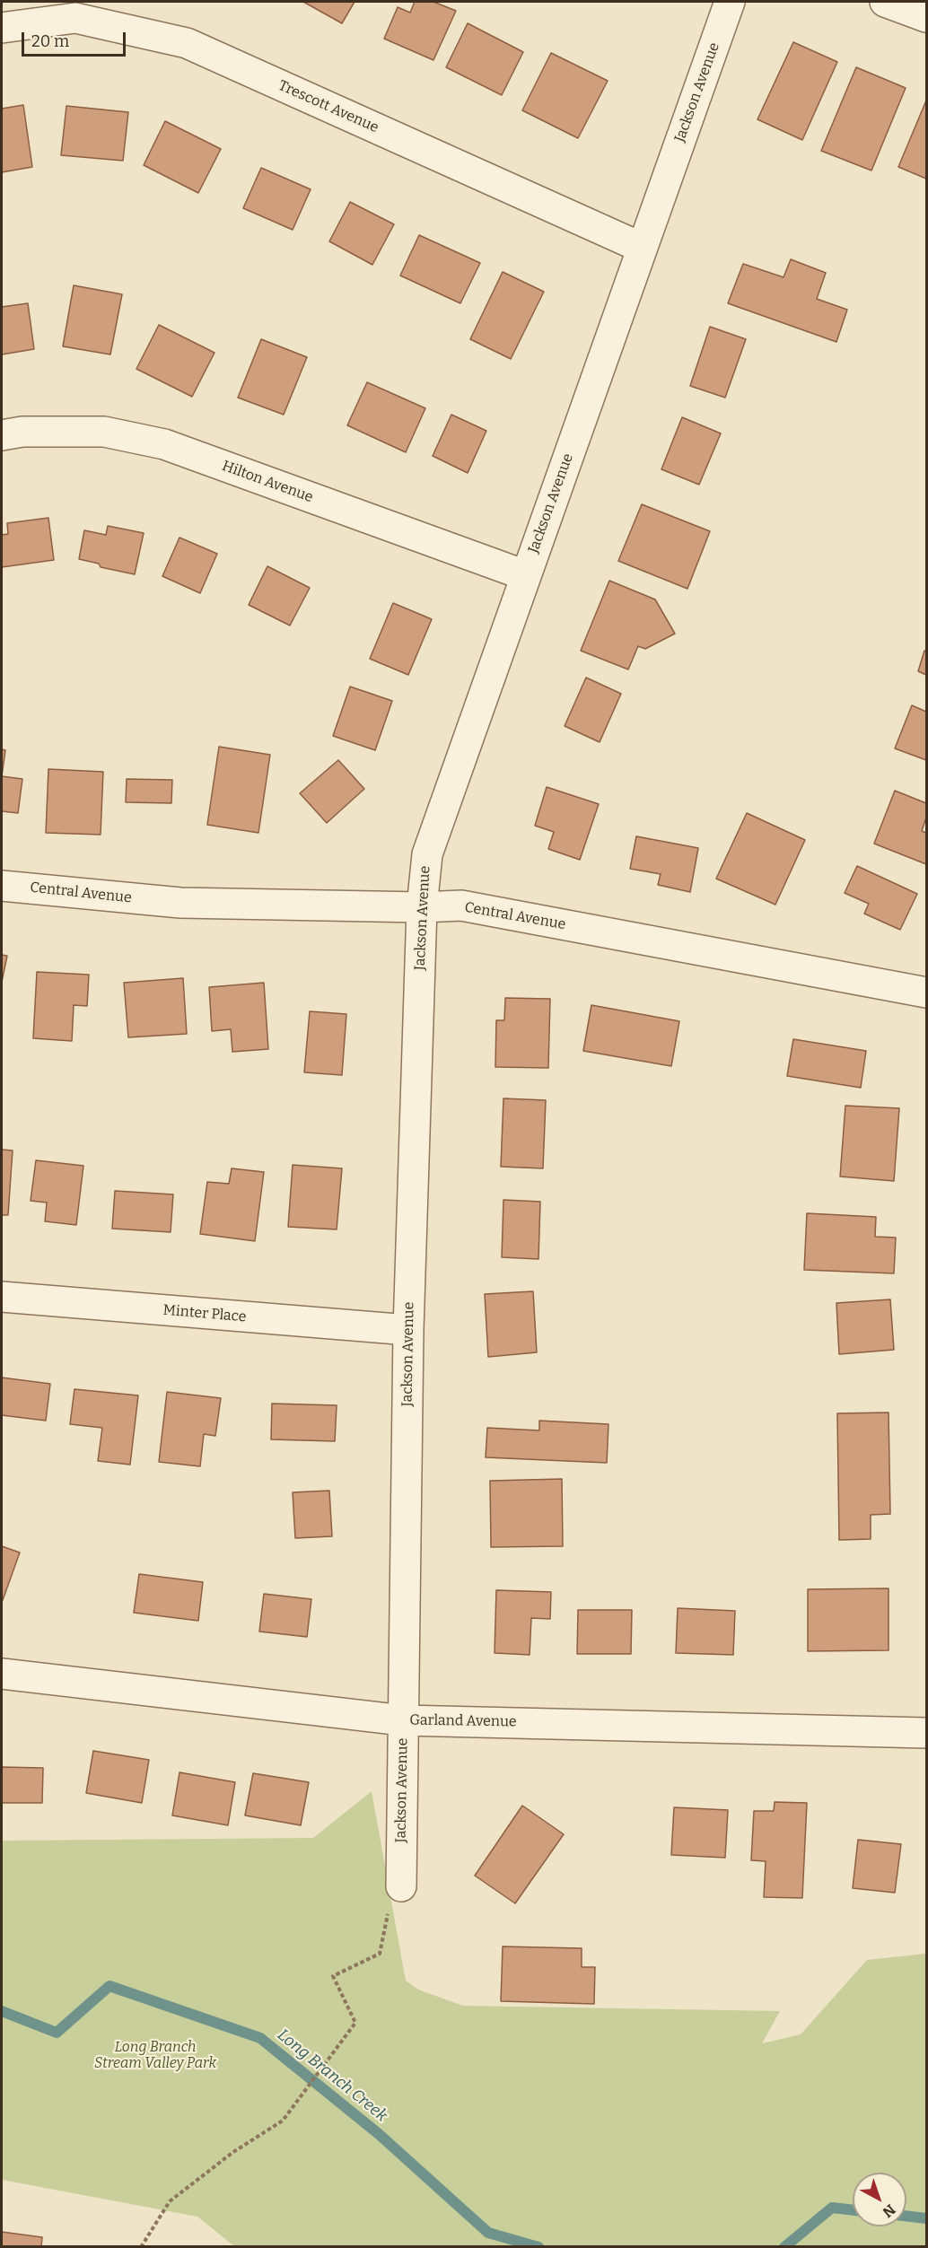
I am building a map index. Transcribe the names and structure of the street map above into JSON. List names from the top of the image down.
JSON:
{
  "streets": {
    "street": [
      "Jackson Avenue",
      "Trescott Avenue",
      "Hilton Avenue",
      "Central Avenue",
      "Minter Place",
      "Garland Avenue"
    ]
  },
  "crossings": [
    ["Jackson Avenue", "Trescott Avenue"],
    ["Jackson Avenue", "Hilton Avenue"],
    ["Jackson Avenue", "Central Avenue"],
    ["Jackson Avenue", "Minter Place"],
    ["Jackson Avenue", "Garland Avenue"]
  ],
  "water": ["Long Branch Creek"],
  "parks": ["Long Branch Stream Valley Park"],
  "scale_bar": "20 m",
  "north": "bottom right"
}
